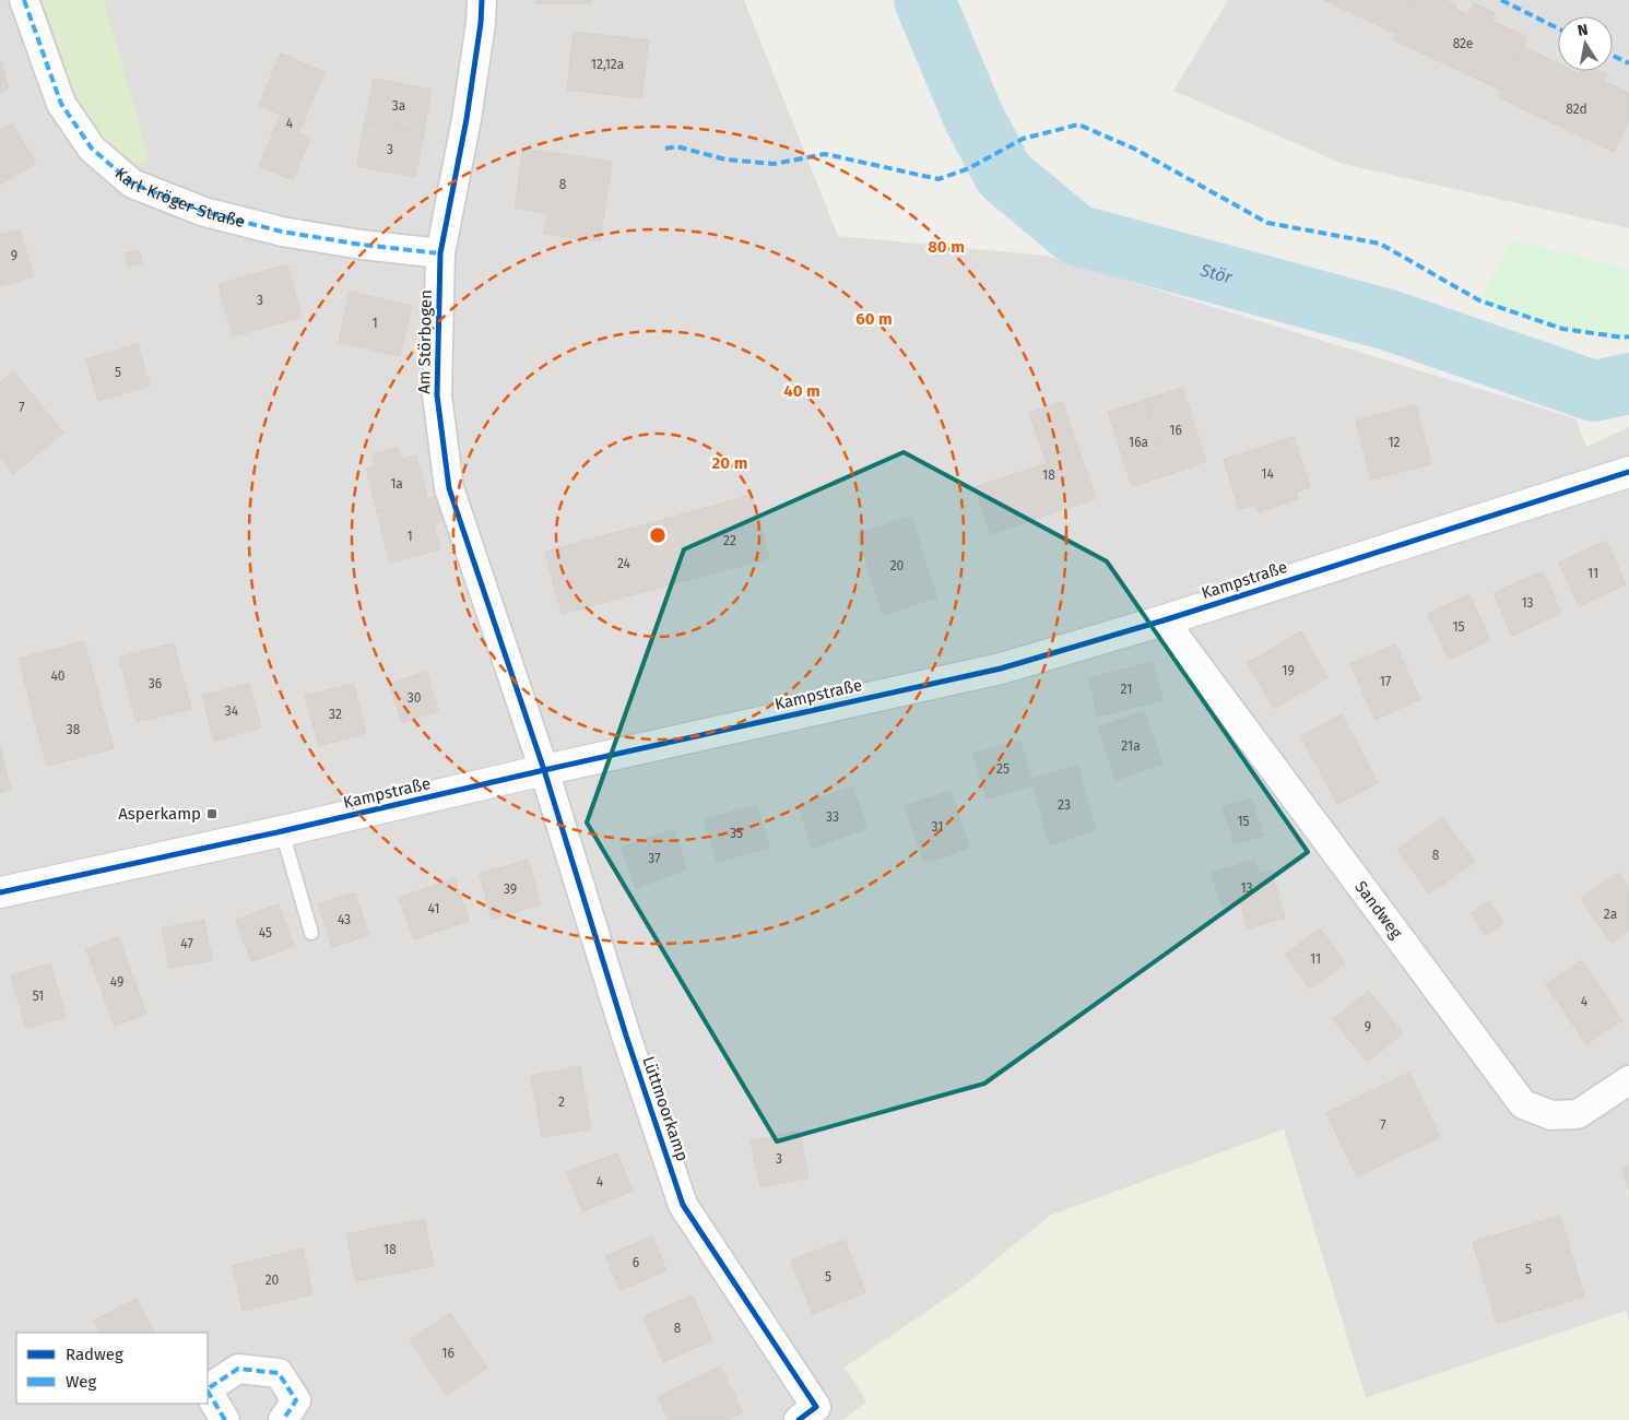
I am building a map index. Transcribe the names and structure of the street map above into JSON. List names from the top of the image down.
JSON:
{
  "streets": {
    "street": [
      "Karl-Kröger-Straße",
      "Am Störbogen",
      "Kampstraße",
      "Sandweg",
      "Lüttmoorkamp"
    ]
  },
  "crossings": [
    ["Karl-Kröger-Straße", "Am Störbogen"],
    ["Am Störbogen", "Kampstraße"],
    ["Am Störbogen", "Lüttmoorkamp"],
    ["Kampstraße", "Sandweg"],
    ["Kampstraße", "Lüttmoorkamp"]
  ],
  "water": ["Stör"],
  "places": {
    "transit": ["Asperkamp"]
  },
  "house_numbers": [
    "82e",
    "12,12a",
    "3a",
    "82d",
    "4",
    "3",
    "8",
    "9",
    "3",
    "1",
    "5",
    "7",
    "16",
    "16a",
    "12",
    "14",
    "18",
    "1a",
    "1",
    "22",
    "24",
    "20",
    "11",
    "13",
    "15",
    "19",
    "40",
    "17",
    "36",
    "21",
    "30",
    "34",
    "32",
    "38",
    "21a",
    "25",
    "23",
    "33",
    "15",
    "31",
    "35",
    "8",
    "37",
    "13",
    "39",
    "41",
    "2a",
    "43",
    "45",
    "47",
    "11",
    "49",
    "51",
    "4",
    "9",
    "2",
    "7",
    "3",
    "4",
    "18",
    "6",
    "5",
    "5",
    "20",
    "8",
    "16"
  ],
  "legend": ["Radweg", "Weg"],
  "north": "top",
  "rings": [
    "80 m",
    "60 m",
    "40 m",
    "20 m"
  ]
}
